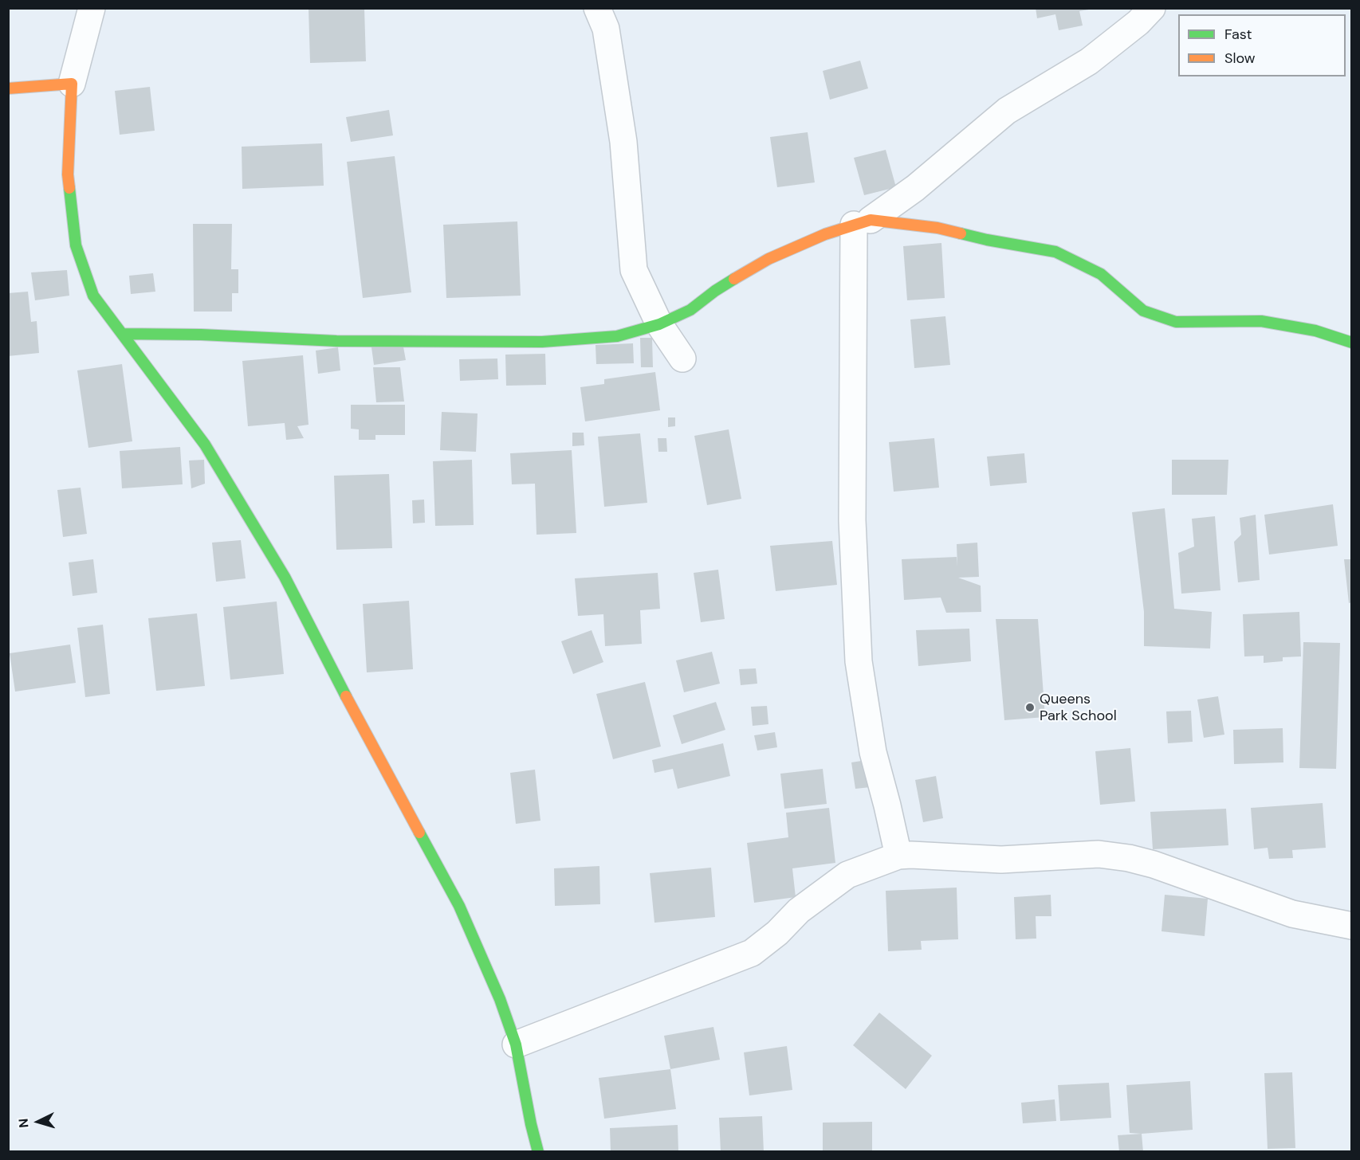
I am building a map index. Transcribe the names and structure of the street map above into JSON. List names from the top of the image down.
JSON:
{
  "places": ["Queens Park School"],
  "legend": ["Fast", "Slow"],
  "north": "left"
}
